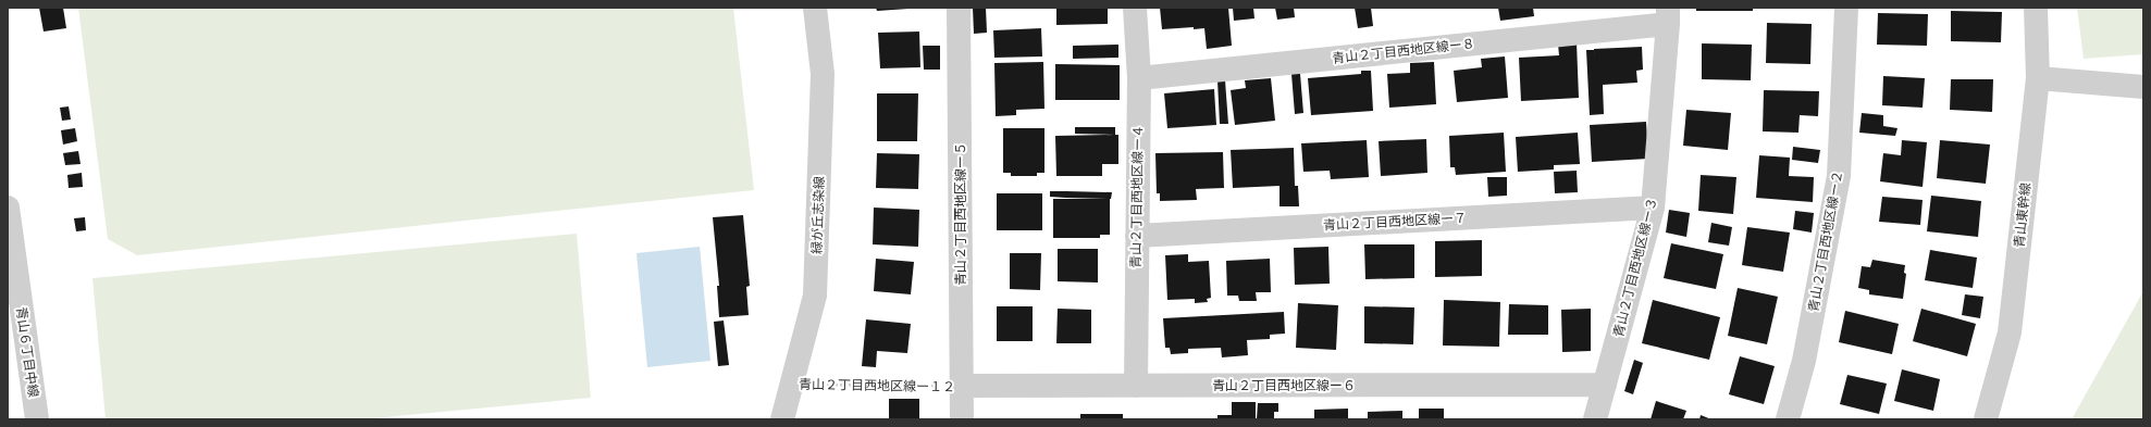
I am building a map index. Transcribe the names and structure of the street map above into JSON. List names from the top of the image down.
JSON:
{
  "streets": {
    "street": [
      "青山２丁目西地区線ー８",
      "青山２丁目西地区線ー４",
      "青山２丁目西地区線ー５",
      "緑が丘志染線",
      "青山東幹線",
      "青山２丁目西地区線ー７",
      "青山２丁目西地区線ー２",
      "青山２丁目西地区線ー３",
      "青山６丁目中線",
      "青山２丁目西地区線ー６"
    ],
    "path": ["青山２丁目西地区線ー１２"]
  },
  "crossings": [
    ["青山２丁目西地区線ー８", "青山２丁目西地区線ー４"],
    ["青山２丁目西地区線ー８", "青山２丁目西地区線ー３"],
    ["青山２丁目西地区線ー４", "青山２丁目西地区線ー７"],
    ["青山２丁目西地区線ー４", "青山２丁目西地区線ー６"],
    ["青山２丁目西地区線ー５", "青山２丁目西地区線ー１２"],
    ["青山２丁目西地区線ー５", "青山２丁目西地区線ー６"],
    ["緑が丘志染線", "青山２丁目西地区線ー１２"],
    ["青山２丁目西地区線ー７", "青山２丁目西地区線ー３"],
    ["青山２丁目西地区線ー３", "青山２丁目西地区線ー６"],
    ["青山２丁目西地区線ー１２", "青山２丁目西地区線ー６"]
  ]
}
